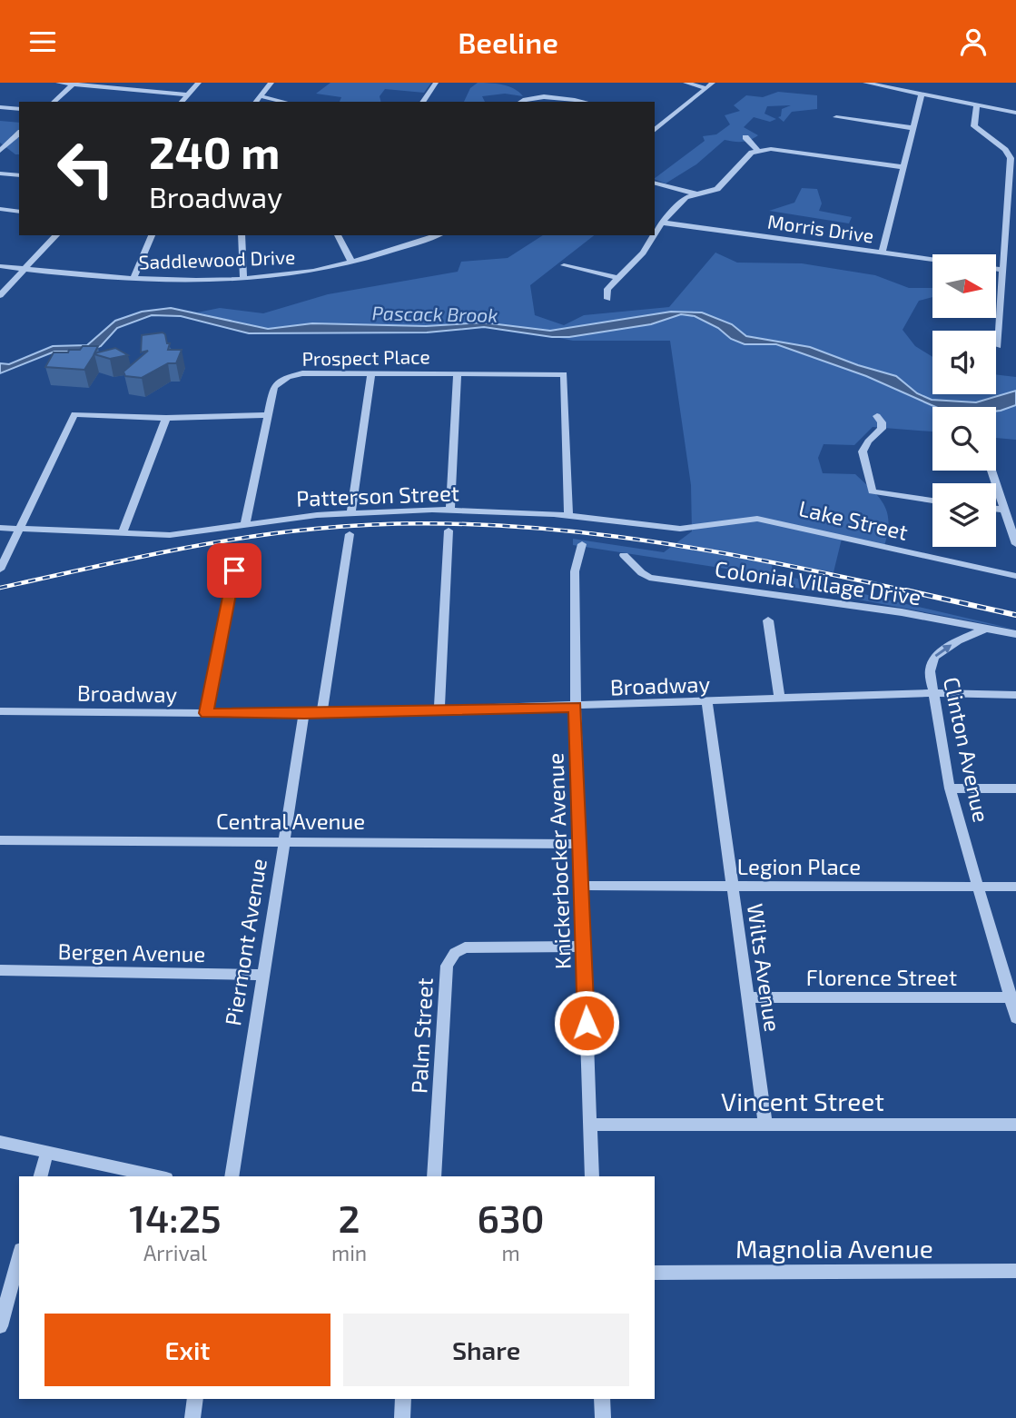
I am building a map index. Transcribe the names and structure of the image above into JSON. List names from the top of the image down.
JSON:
{
  "streets": {
    "street": [
      "Morris Drive",
      "Saddlewood Drive",
      "Prospect Place",
      "Patterson Street",
      "Lake Street",
      "Colonial Village Drive",
      "Broadway",
      "Clinton Avenue",
      "Central Avenue",
      "Knickerbocker Avenue",
      "Legion Place",
      "Piermont Avenue",
      "Bergen Avenue",
      "Wilts Avenue",
      "Florence Street",
      "Palm Street",
      "Vincent Street",
      "Magnolia Avenue"
    ]
  },
  "crossings": [
    ["Prospect Place", "Patterson Street"],
    ["Patterson Street", "Lake Street"],
    ["Colonial Village Drive", "Clinton Avenue"],
    ["Broadway", "Clinton Avenue"],
    ["Broadway", "Knickerbocker Avenue"],
    ["Broadway", "Piermont Avenue"],
    ["Broadway", "Wilts Avenue"],
    ["Clinton Avenue", "Legion Place"],
    ["Clinton Avenue", "Florence Street"],
    ["Central Avenue", "Knickerbocker Avenue"],
    ["Central Avenue", "Piermont Avenue"],
    ["Knickerbocker Avenue", "Legion Place"],
    ["Knickerbocker Avenue", "Palm Street"],
    ["Knickerbocker Avenue", "Vincent Street"],
    ["Legion Place", "Wilts Avenue"],
    ["Piermont Avenue", "Bergen Avenue"],
    ["Wilts Avenue", "Florence Street"],
    ["Wilts Avenue", "Vincent Street"]
  ],
  "water": ["Pascack Brook"],
  "north": "right",
  "page": {
    "header": "Beeline",
    "turn": ["240 m", "Broadway"],
    "eta": [
      "14:25",
      "Arrival",
      "2",
      "min",
      "630",
      "m"
    ],
    "buttons": ["Exit", "Share"]
  }
}
